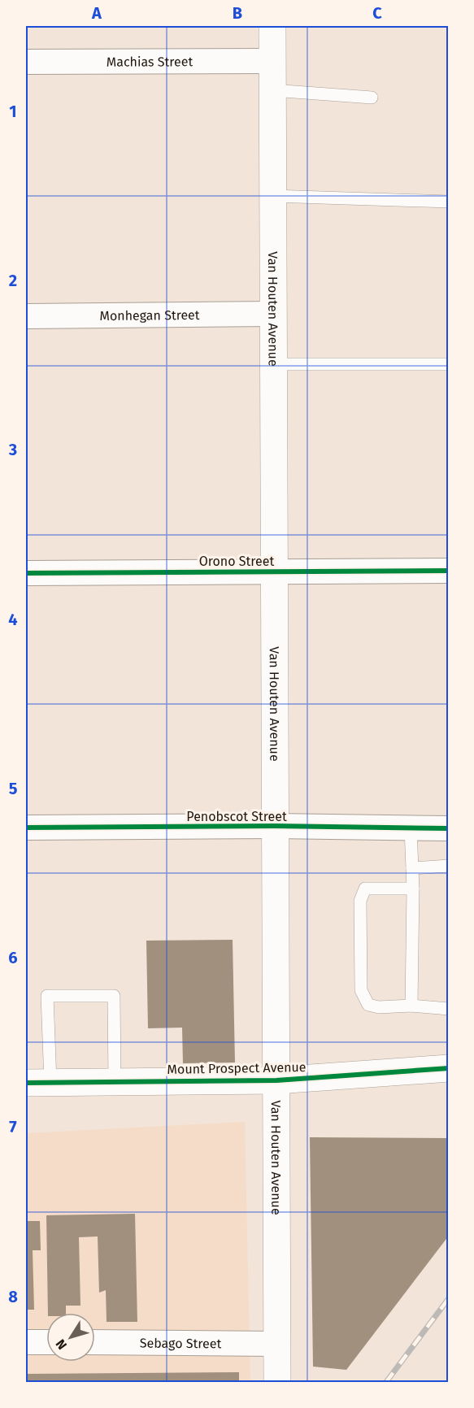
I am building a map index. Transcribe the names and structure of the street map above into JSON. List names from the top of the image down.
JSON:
{
  "streets": {
    "main road": ["Van Houten Avenue", "Mount Prospect Avenue"],
    "street": [
      "Machias Street",
      "Monhegan Street",
      "Orono Street",
      "Penobscot Street",
      "Sebago Street"
    ]
  },
  "crossings": [
    ["Machias Street", "Van Houten Avenue"],
    ["Van Houten Avenue", "Monhegan Street"],
    ["Van Houten Avenue", "Orono Street"],
    ["Van Houten Avenue", "Penobscot Street"],
    ["Van Houten Avenue", "Mount Prospect Avenue"],
    ["Van Houten Avenue", "Sebago Street"]
  ],
  "north": "bottom left",
  "grid": {
    "columns": ["A", "B", "C"],
    "rows": [
      "1",
      "2",
      "3",
      "4",
      "5",
      "6",
      "7",
      "8"
    ]
  }
}
